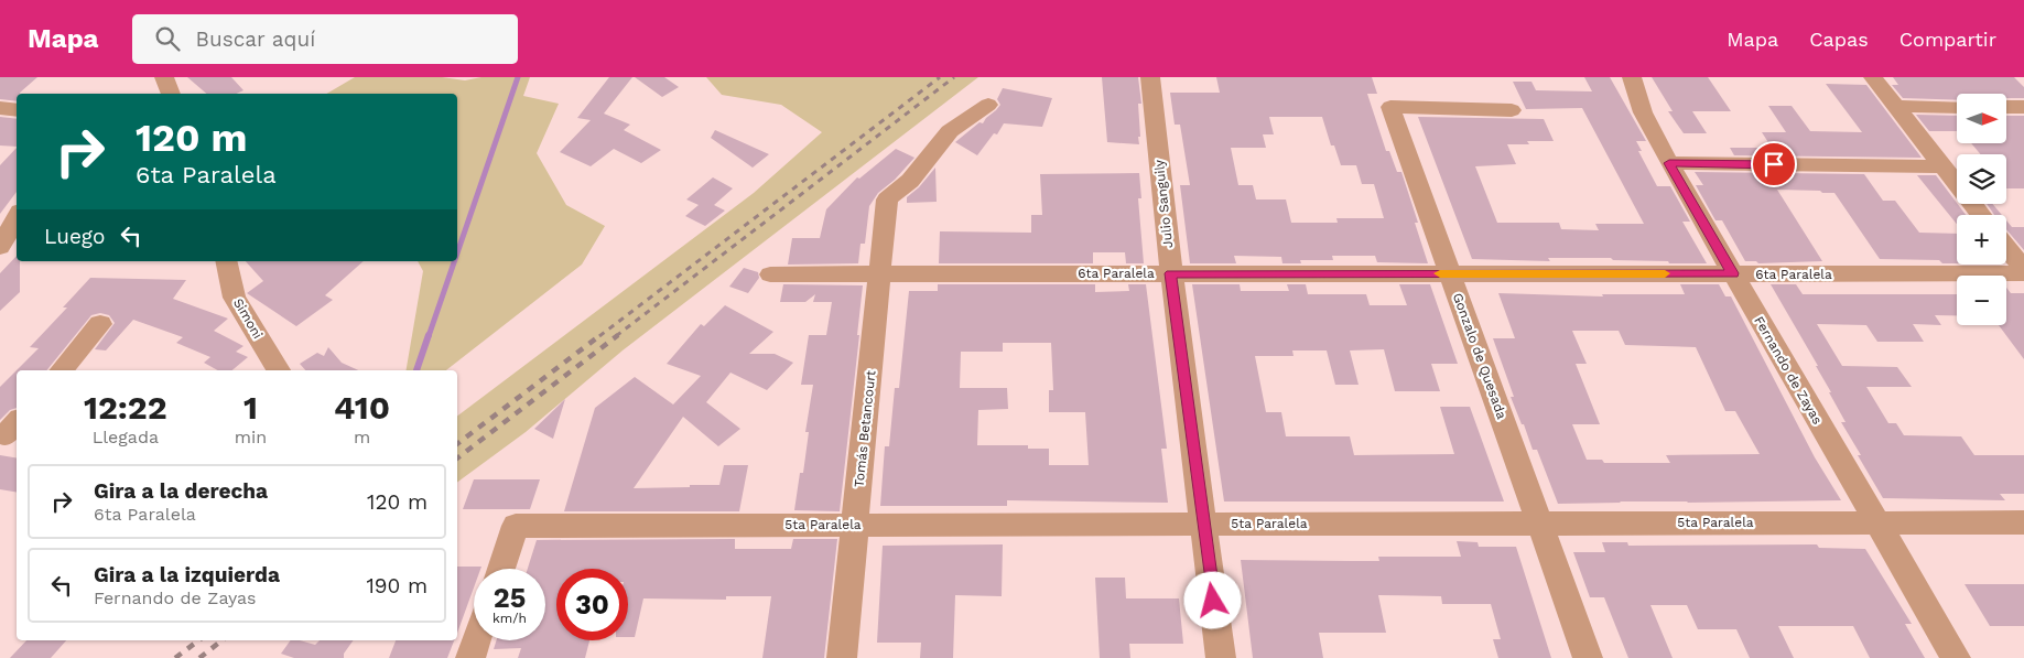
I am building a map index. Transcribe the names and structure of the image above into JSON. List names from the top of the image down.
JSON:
{
  "streets": {
    "street": [
      "Julio Sanguily",
      "6ta Paralela",
      "Simoni",
      "Gonzalo de Quesada",
      "Fernando de Zayas",
      "Tomás Betancourt",
      "5ta Paralela"
    ]
  },
  "crossings": [
    ["Julio Sanguily", "6ta Paralela"],
    ["Julio Sanguily", "5ta Paralela"],
    ["6ta Paralela", "Gonzalo de Quesada"],
    ["6ta Paralela", "Fernando de Zayas"],
    ["6ta Paralela", "Tomás Betancourt"],
    ["Gonzalo de Quesada", "5ta Paralela"],
    ["Fernando de Zayas", "5ta Paralela"],
    ["Tomás Betancourt", "5ta Paralela"]
  ],
  "north": "right",
  "page": {
    "header": "Mapa",
    "search": "Buscar aquí",
    "nav": ["Mapa", "Capas", "Compartir"],
    "map_buttons": ["+", "−"],
    "turn": ["120 m", "6ta Paralela"],
    "then": "Luego",
    "eta": [
      "12:22",
      "Llegada",
      "1",
      "min",
      "410",
      "m"
    ],
    "list": [
      {
        "name": "Gira a la derecha",
        "note": "6ta Paralela",
        "value": "120 m"
      },
      {
        "name": "Gira a la izquierda",
        "note": "Fernando de Zayas",
        "value": "190 m"
      }
    ],
    "speed": "25 km/h",
    "limit": "30"
  }
}
